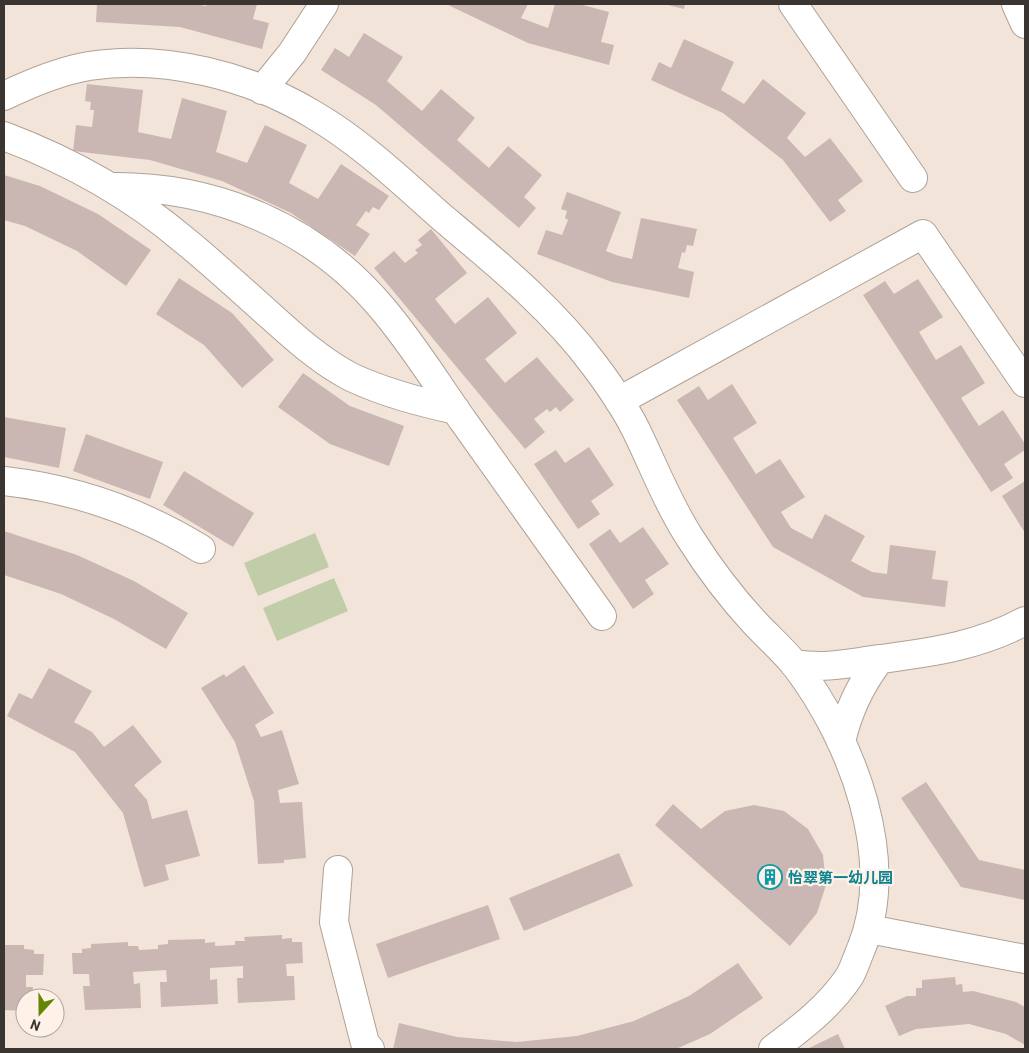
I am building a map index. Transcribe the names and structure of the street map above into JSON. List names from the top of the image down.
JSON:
{
  "places": {
    "building": ["怡翠第一幼儿园"]
  },
  "north": "bottom"
}
